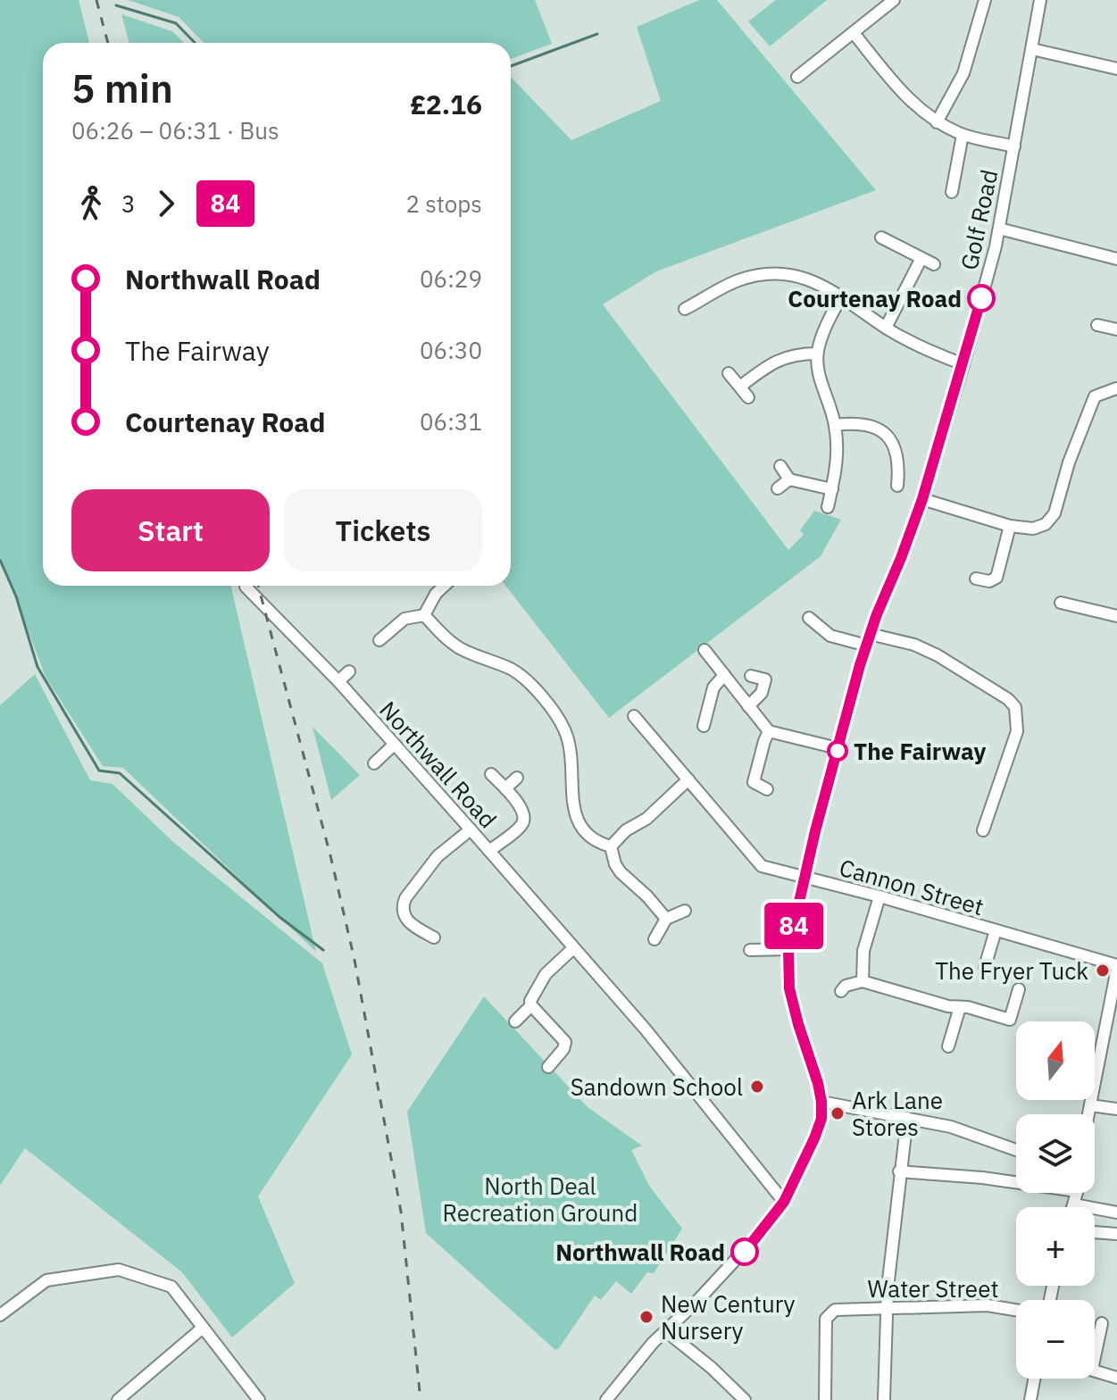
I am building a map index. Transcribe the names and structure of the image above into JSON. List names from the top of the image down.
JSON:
{
  "streets": {
    "street": [
      "Golf Road",
      "Northwall Road",
      "Cannon Street",
      "Water Street"
    ]
  },
  "crossings": [
    ["Golf Road", "Cannon Street"]
  ],
  "parks": ["North Deal Recreation Ground"],
  "places": [
    "Courtenay Road",
    "The Fairway",
    "The Fryer Tuck",
    "Sandown School",
    "Ark Lane Stores",
    "Northwall Road",
    "New Century Nursery"
  ],
  "lines": ["bus line 84"],
  "north": "top",
  "page": {
    "on_map": "84",
    "heading": ["5 min", "06:26 – 06:31 · Bus", "£2.16"],
    "legs": ["3", "84", "2 stops"],
    "list": [
      {
        "name": "Northwall Road",
        "value": "06:29"
      },
      {
        "name": "The Fairway",
        "value": "06:30"
      },
      {
        "name": "Courtenay Road",
        "value": "06:31"
      }
    ],
    "buttons": ["Start", "Tickets"],
    "map_buttons": ["+", "−"]
  }
}
